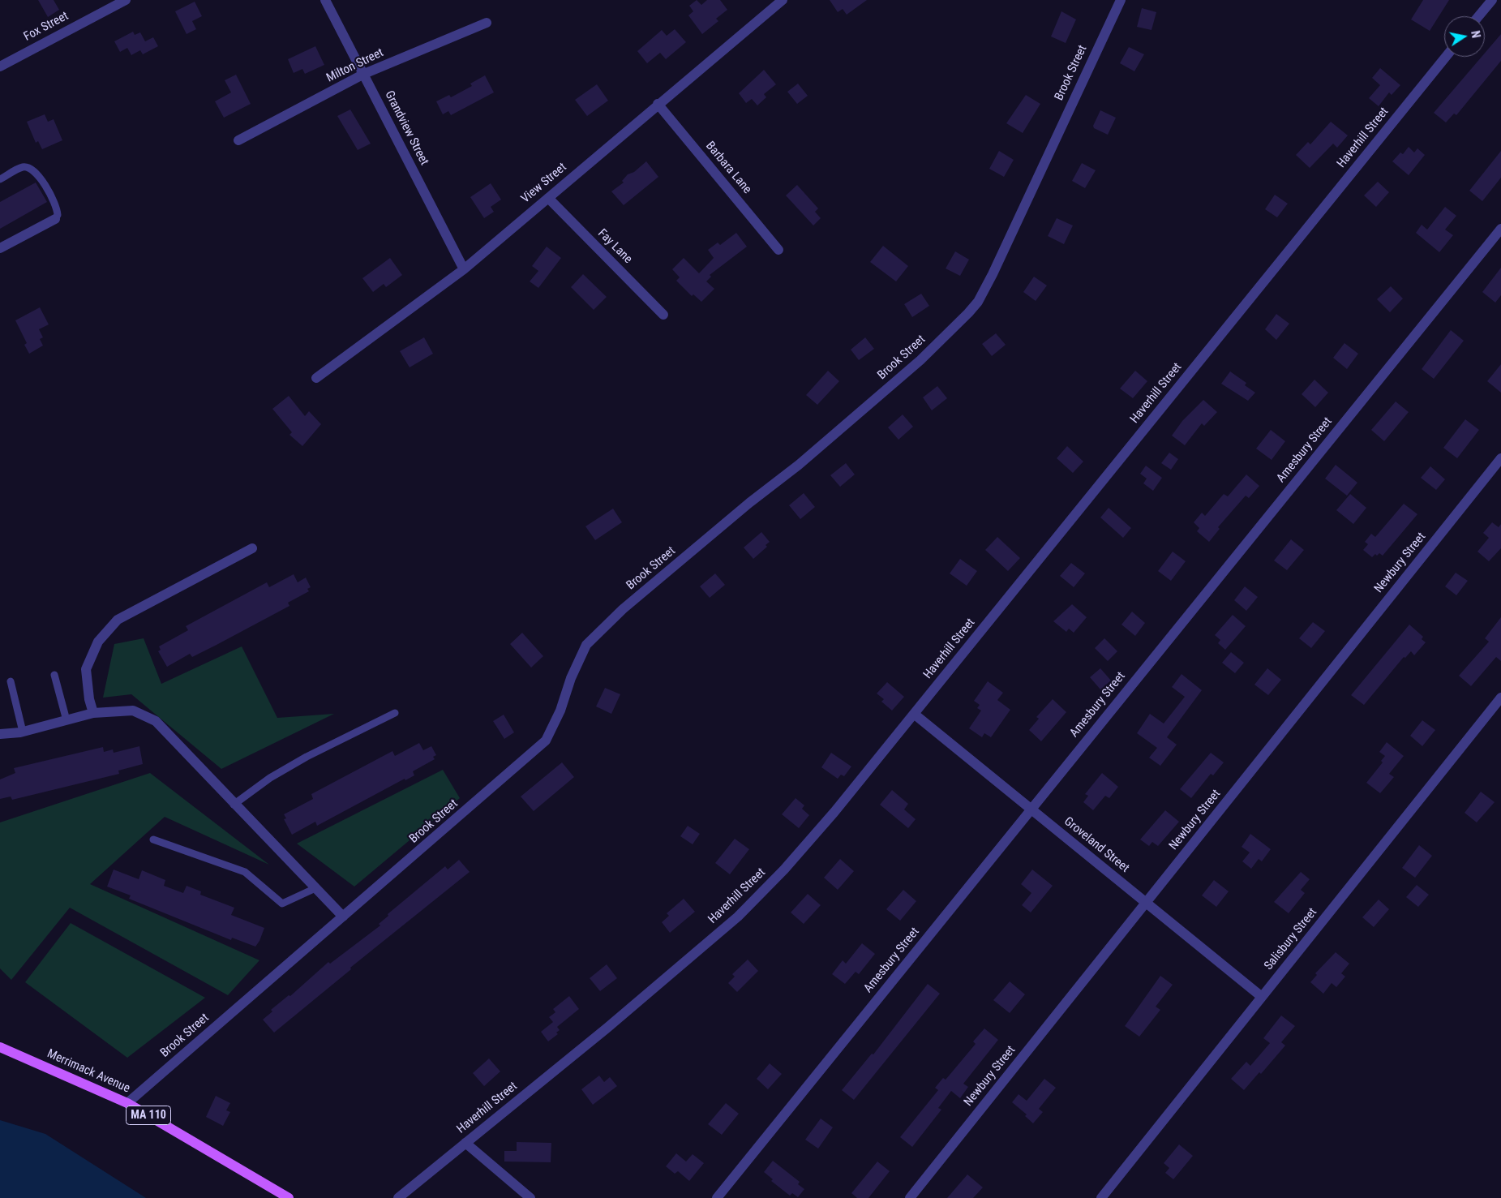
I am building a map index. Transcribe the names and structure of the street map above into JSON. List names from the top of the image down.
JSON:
{
  "streets": {
    "main road": ["Merrimack Avenue", "MA 110"],
    "street": [
      "Fox Street",
      "Milton Street",
      "Brook Street",
      "Grandview Street",
      "Haverhill Street",
      "Barbara Lane",
      "View Street",
      "Fay Lane",
      "Amesbury Street",
      "Newbury Street",
      "Groveland Street",
      "Salisbury Street"
    ]
  },
  "crossings": [
    ["Milton Street", "Grandview Street"],
    ["Brook Street", "Merrimack Avenue"],
    ["Grandview Street", "View Street"],
    ["Haverhill Street", "Groveland Street"],
    ["Barbara Lane", "View Street"],
    ["View Street", "Fay Lane"],
    ["Amesbury Street", "Groveland Street"],
    ["Newbury Street", "Groveland Street"],
    ["Groveland Street", "Salisbury Street"]
  ],
  "north": "right"
}
